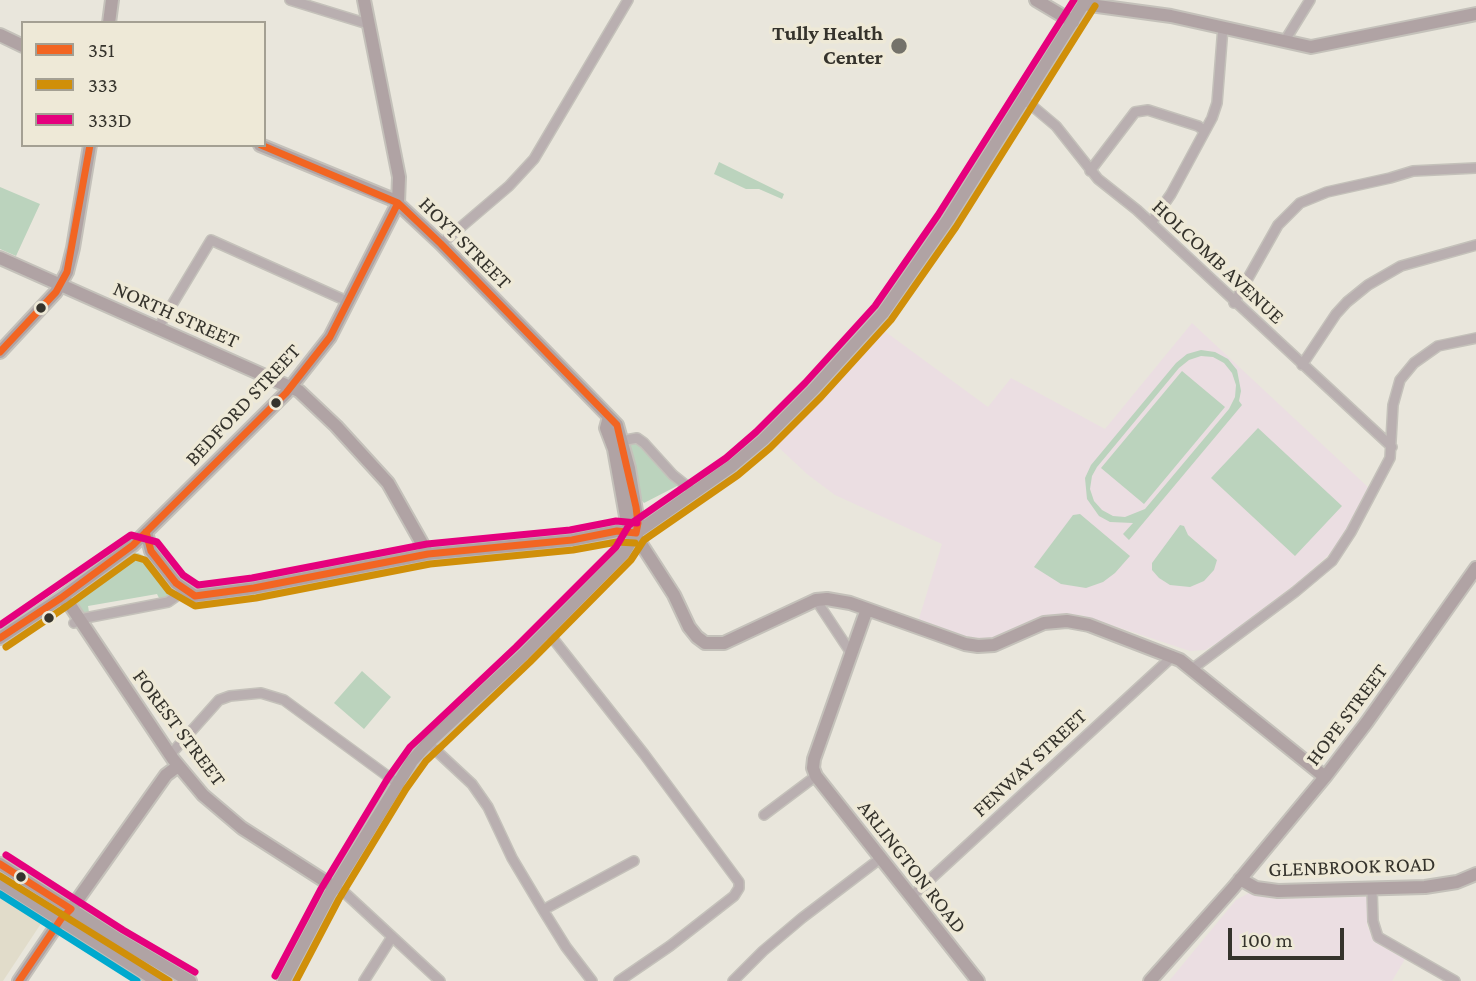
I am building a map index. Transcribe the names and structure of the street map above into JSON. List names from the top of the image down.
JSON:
{
  "streets": {
    "street": [
      "HOYT STREET",
      "HOLCOMB AVENUE",
      "NORTH STREET",
      "BEDFORD STREET",
      "HOPE STREET",
      "FOREST STREET",
      "FENWAY STREET",
      "ARLINGTON ROAD",
      "GLENBROOK ROAD"
    ]
  },
  "crossings": [
    ["HOYT STREET", "BEDFORD STREET"],
    ["NORTH STREET", "BEDFORD STREET"],
    ["BEDFORD STREET", "FOREST STREET"],
    ["HOPE STREET", "GLENBROOK ROAD"],
    ["FENWAY STREET", "ARLINGTON ROAD"]
  ],
  "places": ["Tully Health Center"],
  "lines": ["transit line 333D", "transit line 333", "transit line 351"],
  "legend": ["351", "333", "333D"],
  "scale_bar": "100 m"
}
